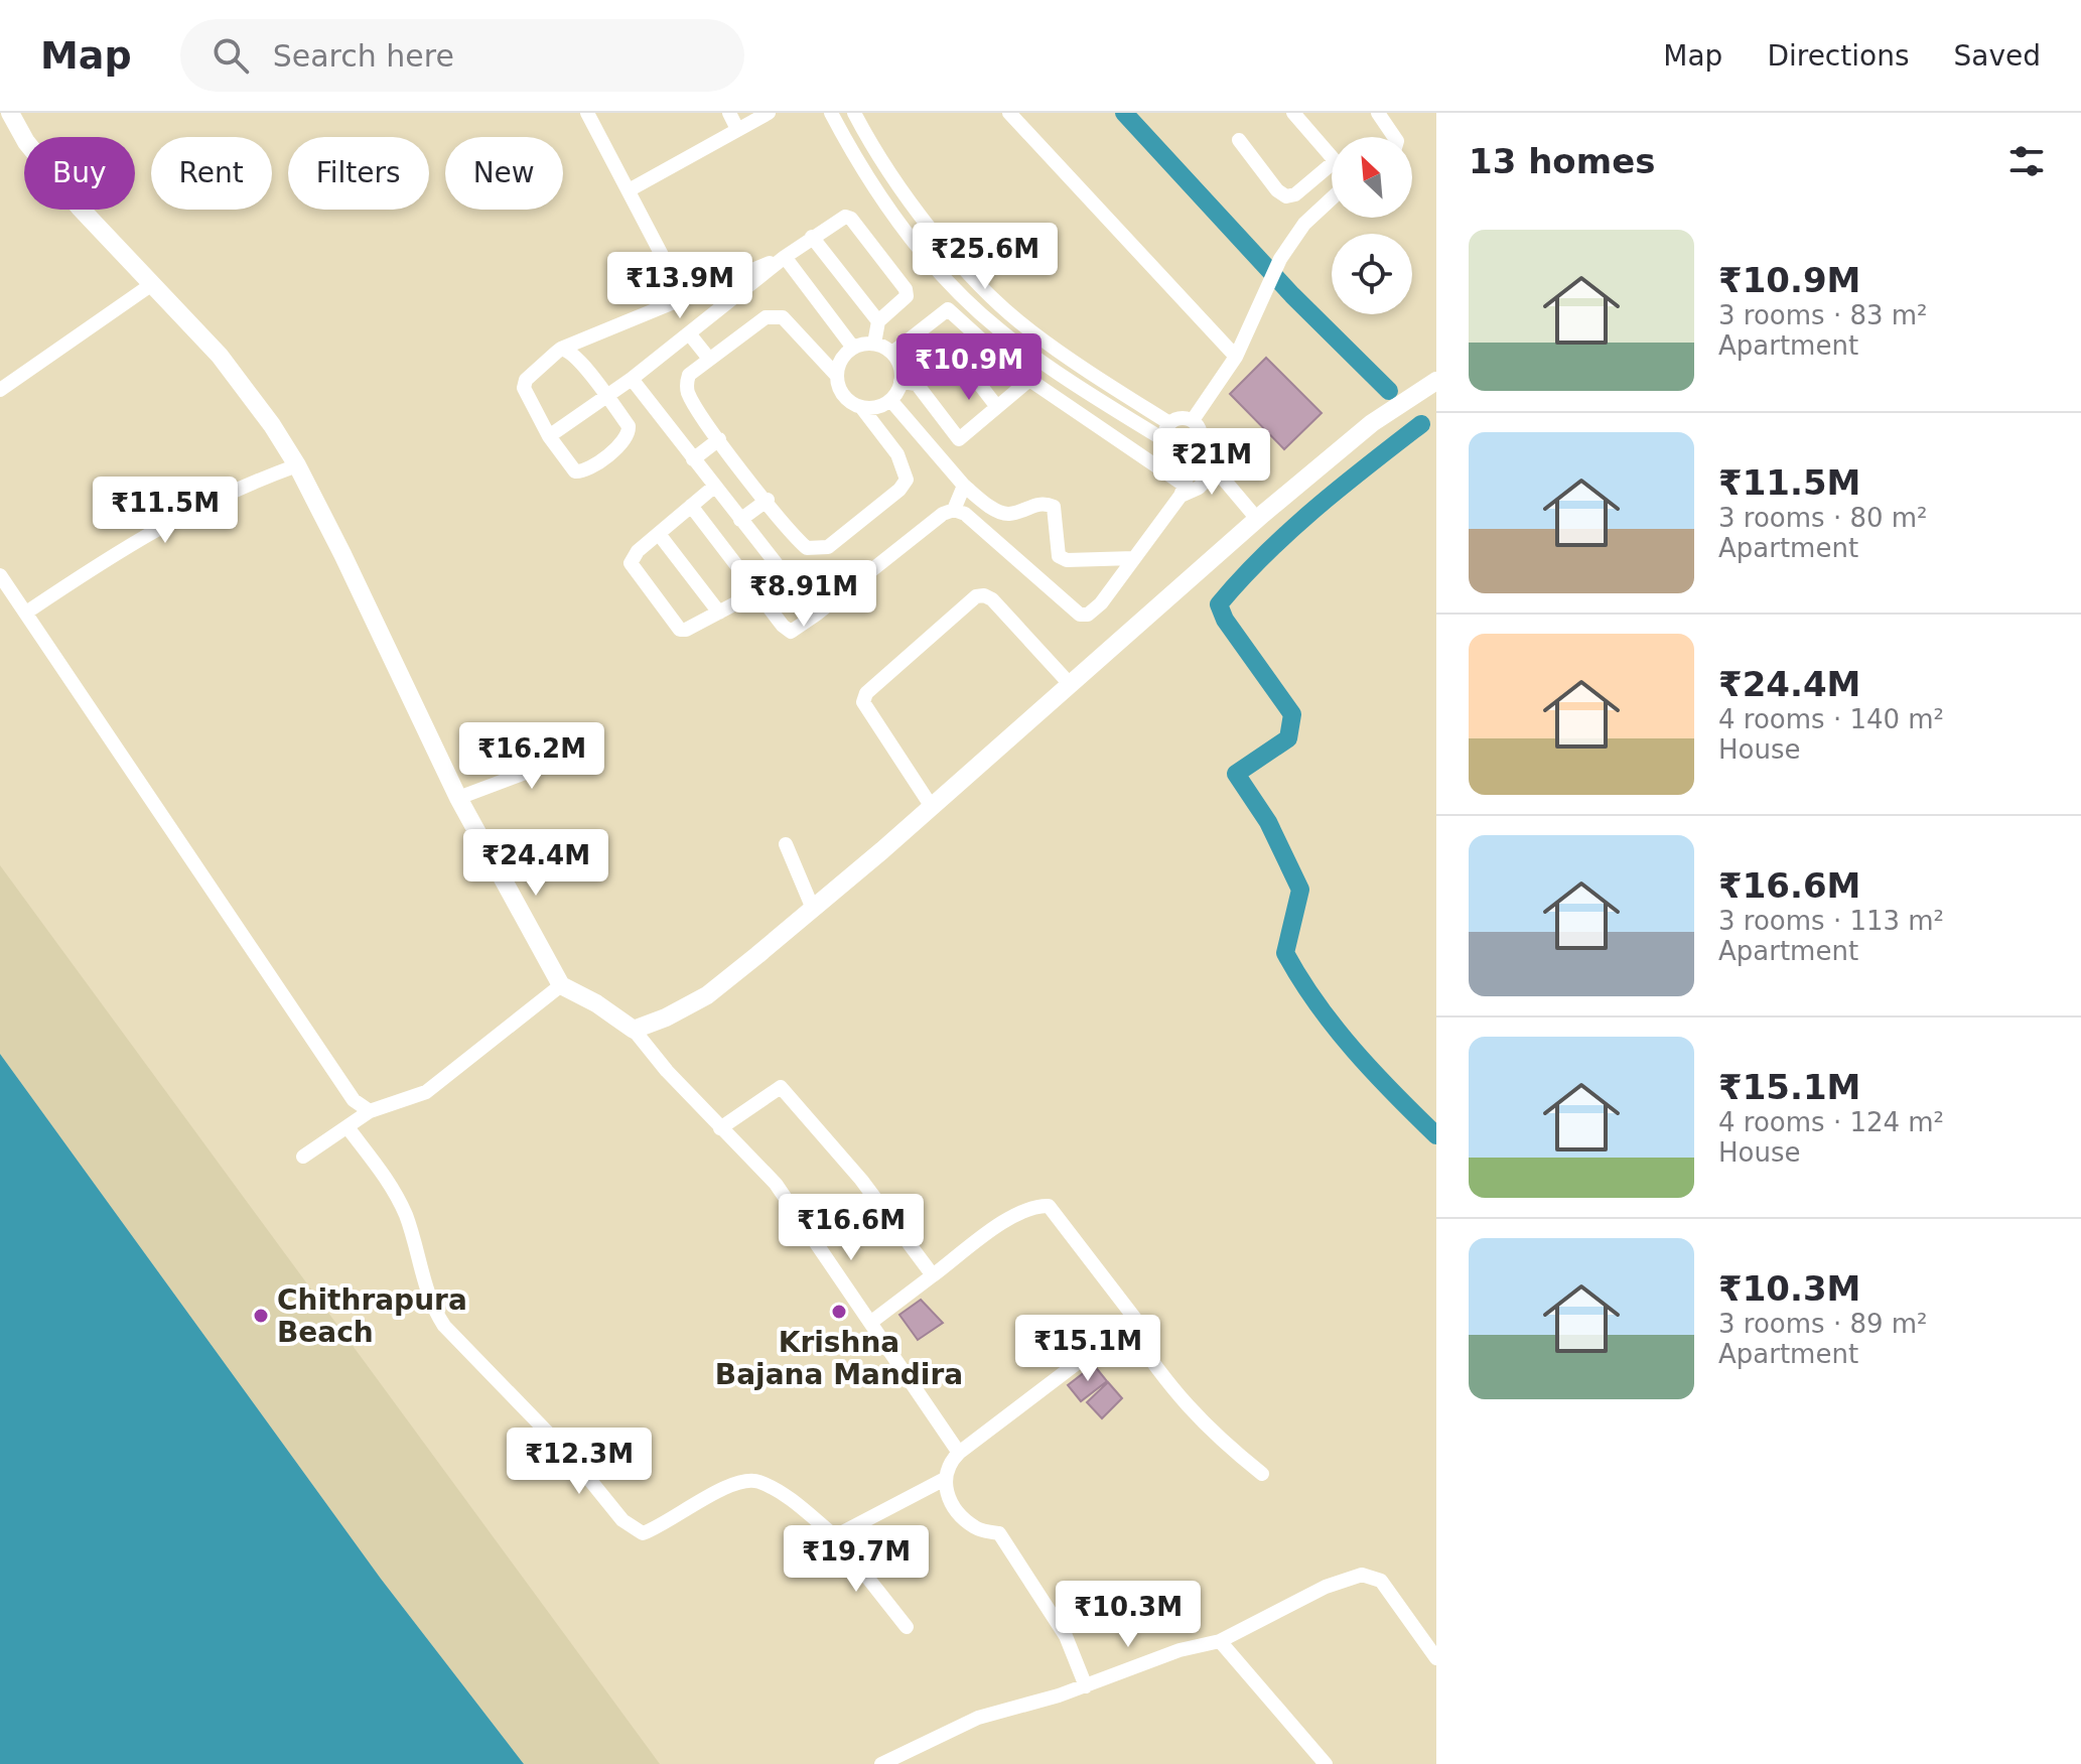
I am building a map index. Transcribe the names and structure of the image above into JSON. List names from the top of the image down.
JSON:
{
  "places": ["Krishna Bajana Mandira", "Chithrapura Beach"],
  "north": "top left",
  "page": {
    "header": "Map",
    "search": "Search here",
    "nav": ["Map", "Directions", "Saved"],
    "heading": "13 homes",
    "chip": [
      "Buy",
      "Rent",
      "Filters",
      "New"
    ],
    "list": [
      {
        "name": "₹10.9M",
        "note": "3 rooms · 83 m² · Apartment"
      },
      {
        "name": "₹11.5M",
        "note": "3 rooms · 80 m² · Apartment"
      },
      {
        "name": "₹24.4M",
        "note": "4 rooms · 140 m² · House"
      },
      {
        "name": "₹16.6M",
        "note": "3 rooms · 113 m² · Apartment"
      },
      {
        "name": "₹15.1M",
        "note": "4 rooms · 124 m² · House"
      },
      {
        "name": "₹10.3M",
        "note": "3 rooms · 89 m² · Apartment"
      }
    ],
    "price": [
      "₹25.6M",
      "₹13.9M",
      "₹10.9M",
      "₹21M",
      "₹11.5M",
      "₹8.91M",
      "₹16.2M",
      "₹24.4M",
      "₹16.6M",
      "₹15.1M",
      "₹12.3M",
      "₹19.7M",
      "₹10.3M"
    ]
  }
}
